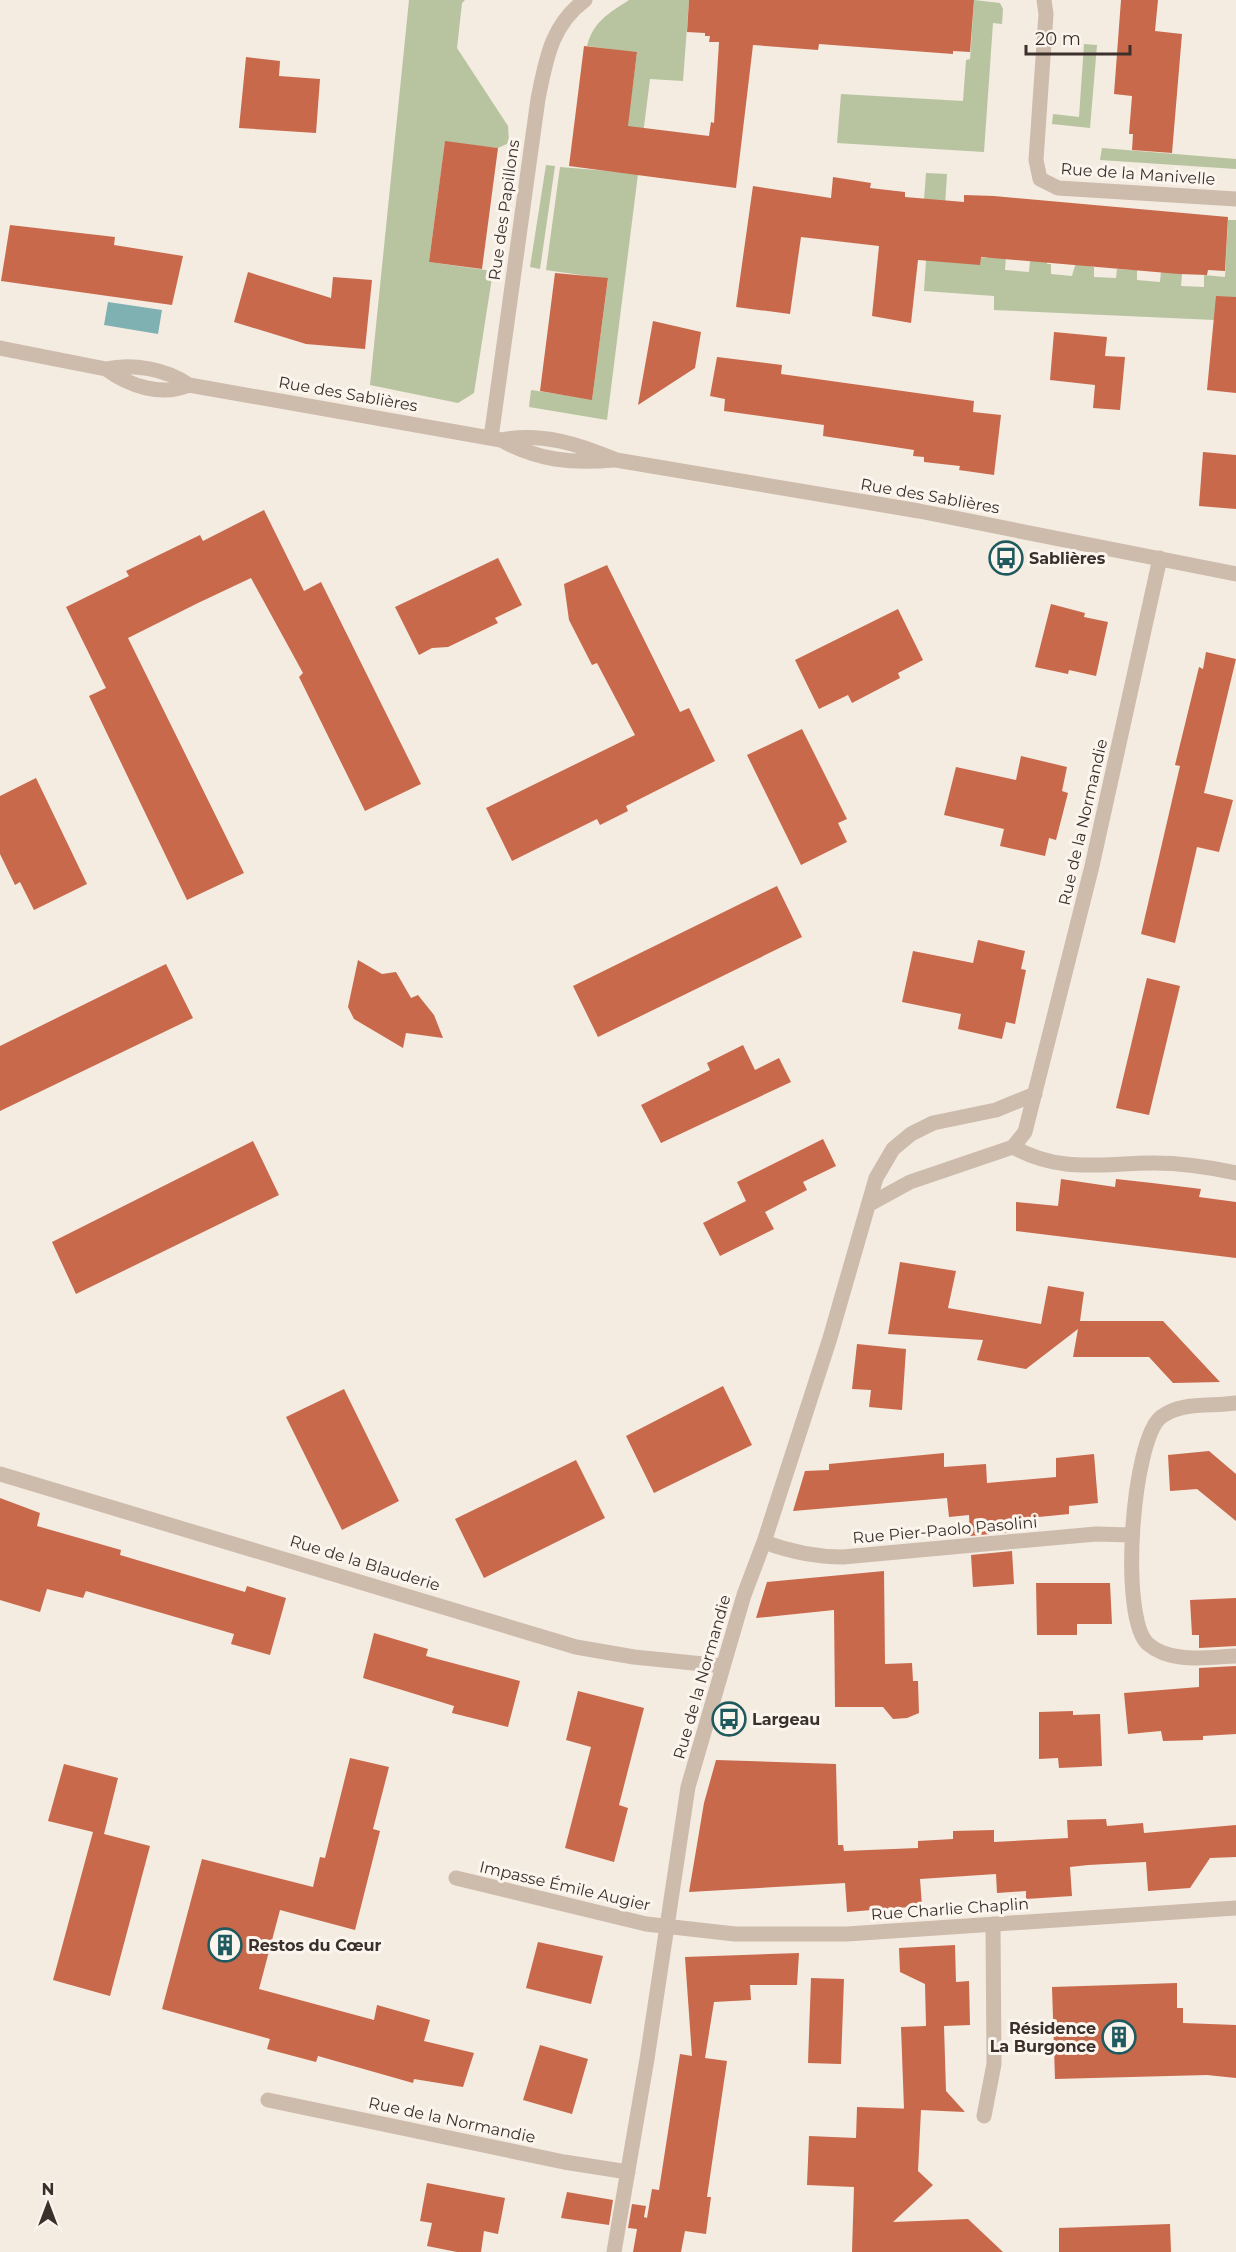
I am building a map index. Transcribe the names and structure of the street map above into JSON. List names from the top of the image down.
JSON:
{
  "streets": {
    "street": [
      "Rue de la Manivelle",
      "Rue des Papillons",
      "Rue des Sablières",
      "Rue de la Normandie",
      "Rue Pier-Paolo Pasolini",
      "Rue de la Blauderie",
      "Impasse Émile Augier",
      "Rue Charlie Chaplin"
    ]
  },
  "crossings": [
    ["Rue des Papillons", "Rue des Sablières"],
    ["Rue des Sablières", "Rue de la Normandie"],
    ["Rue de la Normandie", "Rue Pier-Paolo Pasolini"],
    ["Rue de la Normandie", "Rue de la Blauderie"],
    ["Rue de la Normandie", "Impasse Émile Augier"],
    ["Rue de la Normandie", "Rue Charlie Chaplin"],
    ["Impasse Émile Augier", "Rue Charlie Chaplin"]
  ],
  "places": {
    "bus stop": ["Sablières", "Largeau"],
    "building": ["Restos du Cœur", "Résidence La Burgonce"]
  },
  "scale_bar": "20 m",
  "north": "top"
}
